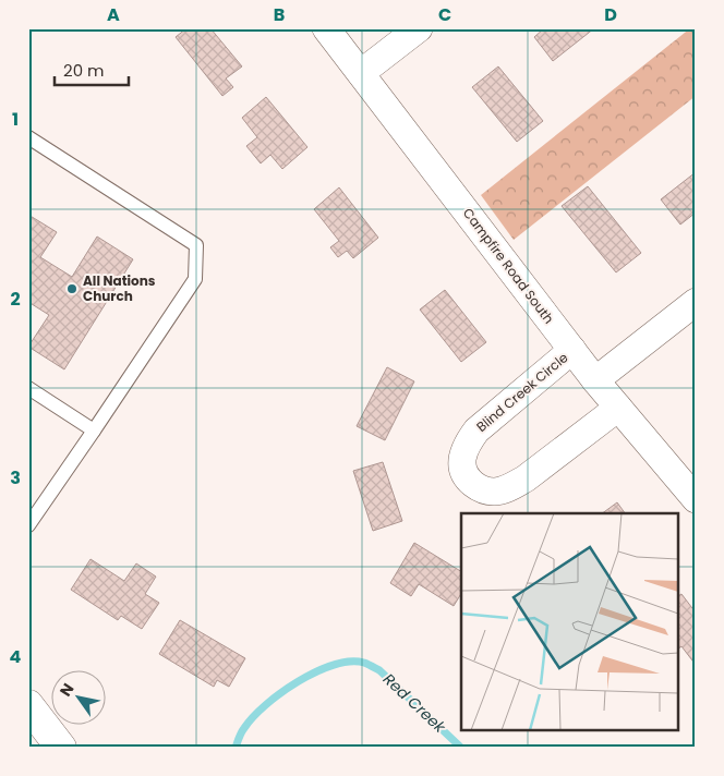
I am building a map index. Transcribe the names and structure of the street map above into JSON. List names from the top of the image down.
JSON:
{
  "streets": {
    "street": ["Campfire Road South", "Blind Creek Circle"]
  },
  "crossings": [
    ["Campfire Road South", "Blind Creek Circle"]
  ],
  "water": ["Red Creek"],
  "places": ["All Nations Church"],
  "scale_bar": "20 m",
  "north": "top left",
  "grid": {
    "columns": [
      "A",
      "B",
      "C",
      "D"
    ],
    "rows": [
      "1",
      "2",
      "3",
      "4"
    ]
  }
}
